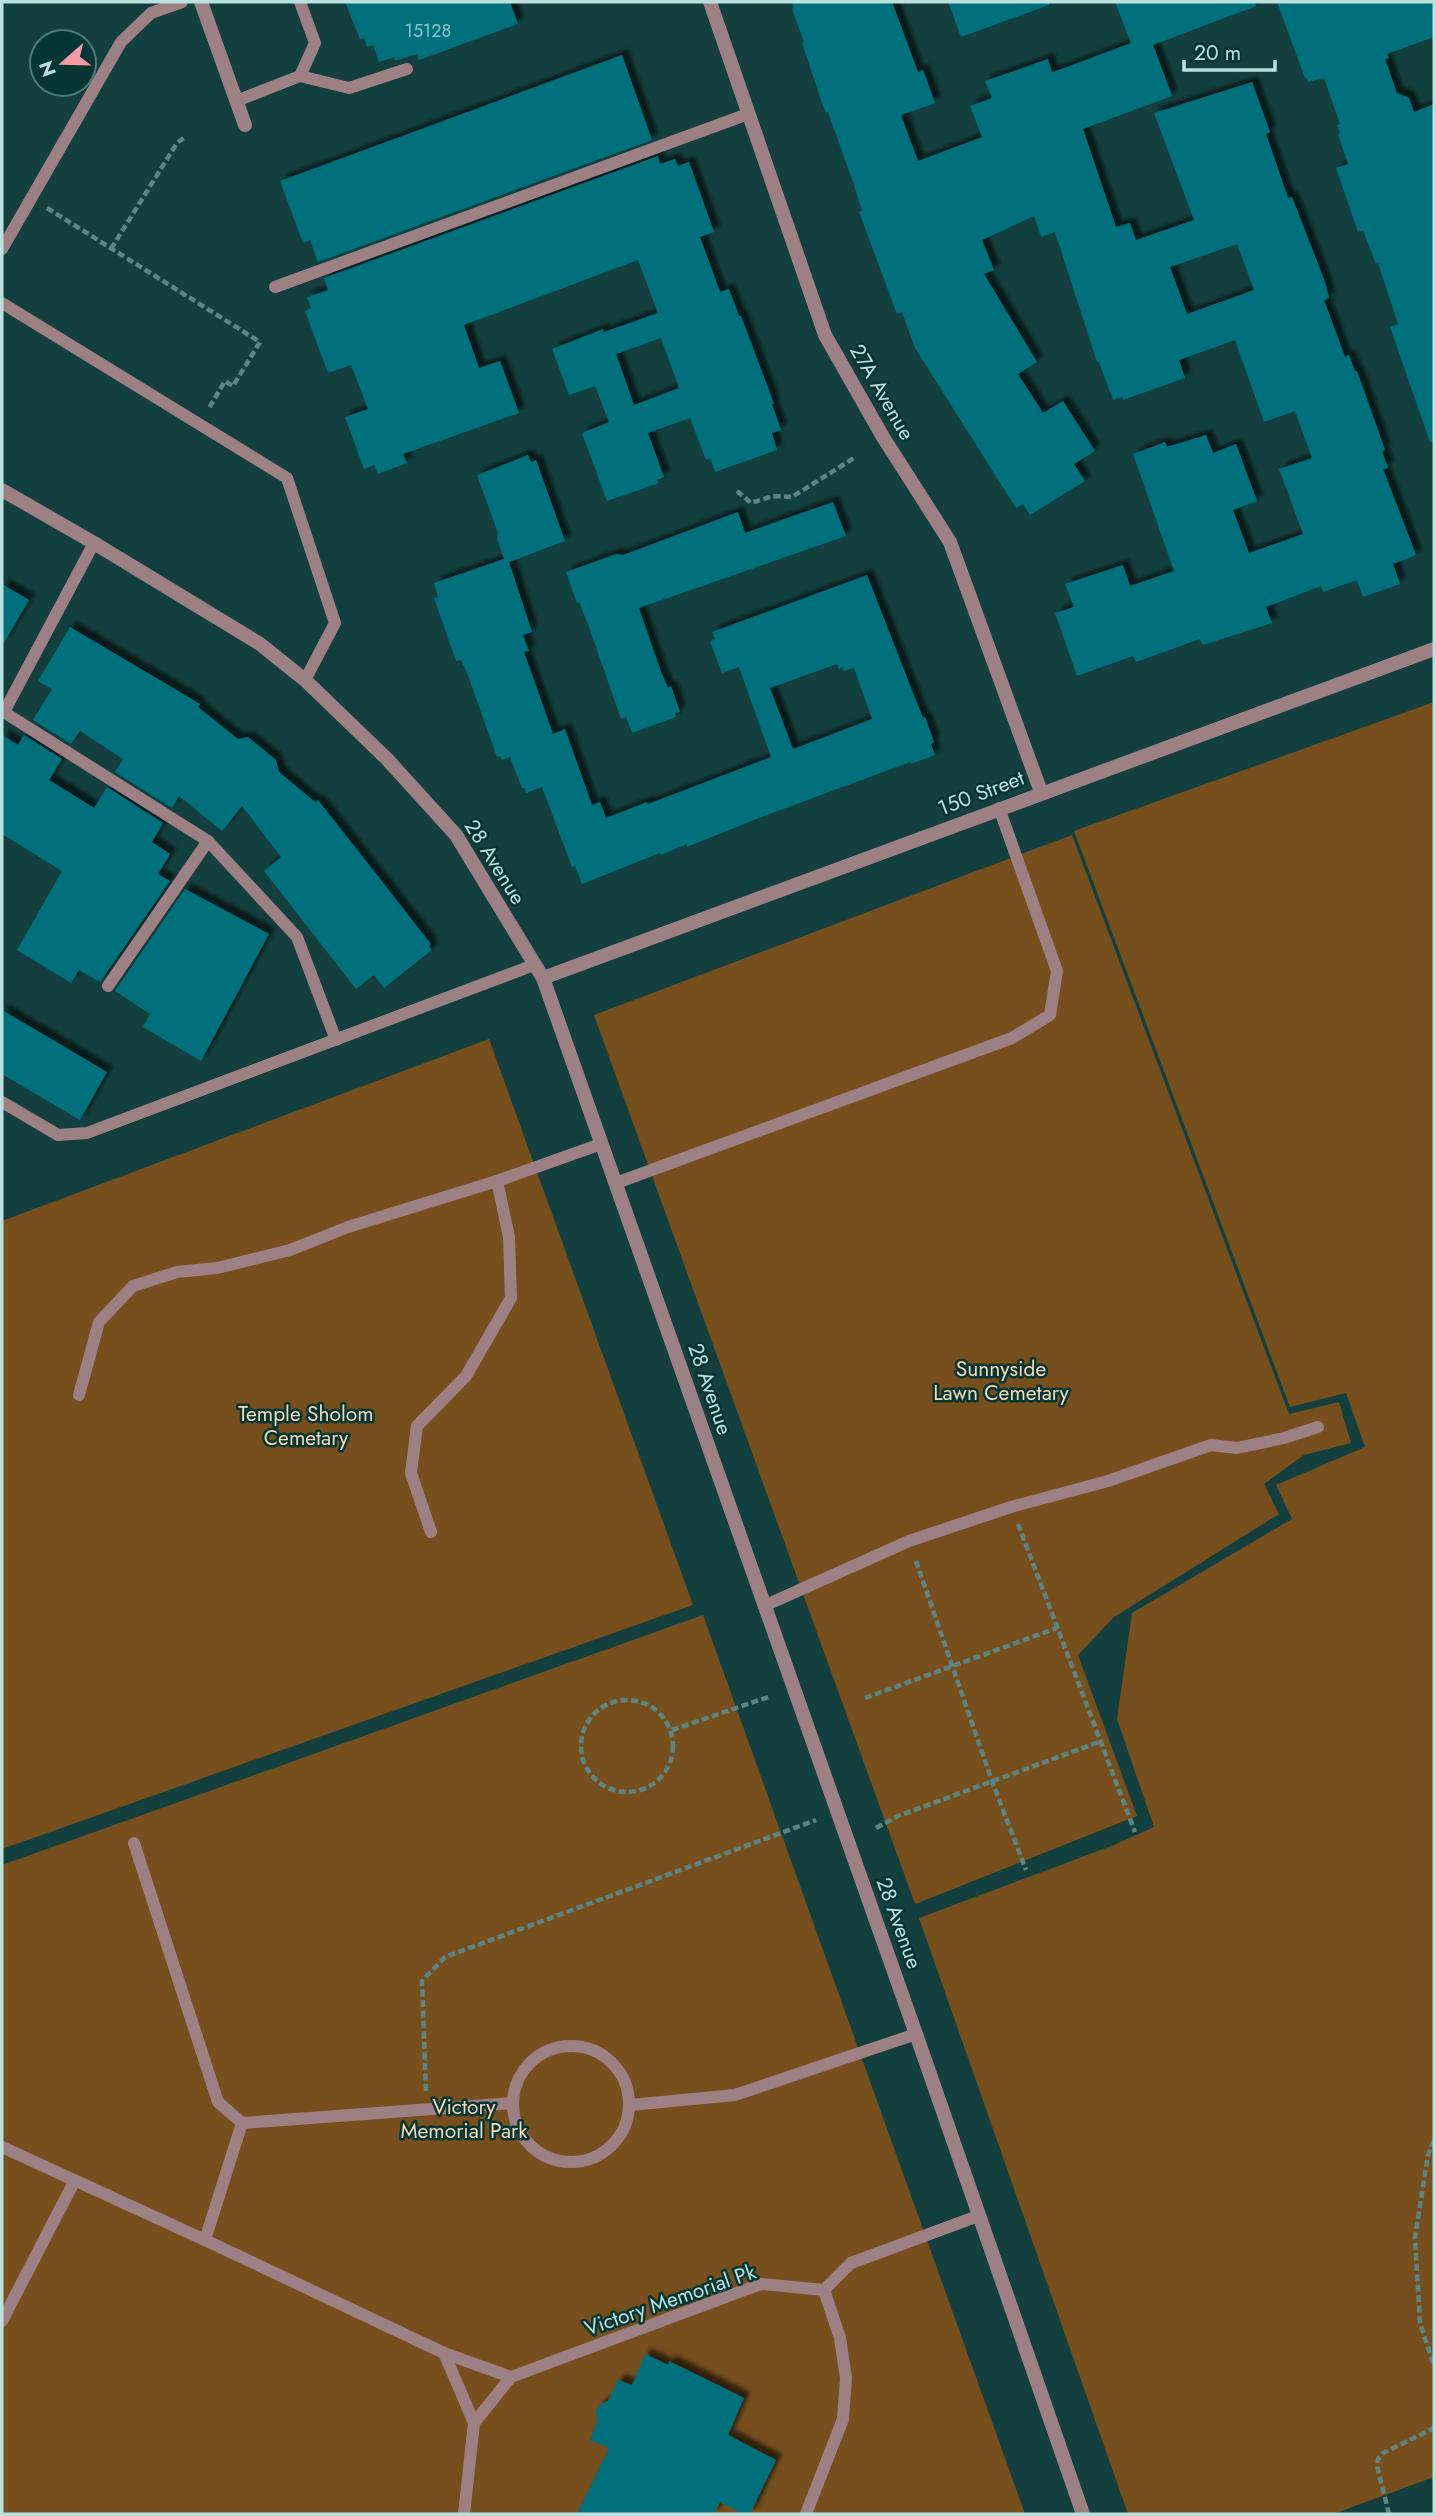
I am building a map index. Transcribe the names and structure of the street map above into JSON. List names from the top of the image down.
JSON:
{
  "streets": {
    "street": ["27A Avenue", "150 Street", "28 Avenue"],
    "lane": ["Victory Memorial Pk"]
  },
  "crossings": [
    ["27A Avenue", "150 Street"],
    ["150 Street", "28 Avenue"]
  ],
  "parks": ["Sunnyside Lawn Cemetary", "Temple Sholom Cemetary", "Victory Memorial Park"],
  "house_numbers": ["15128"],
  "scale_bar": "20 m",
  "north": "left"
}
